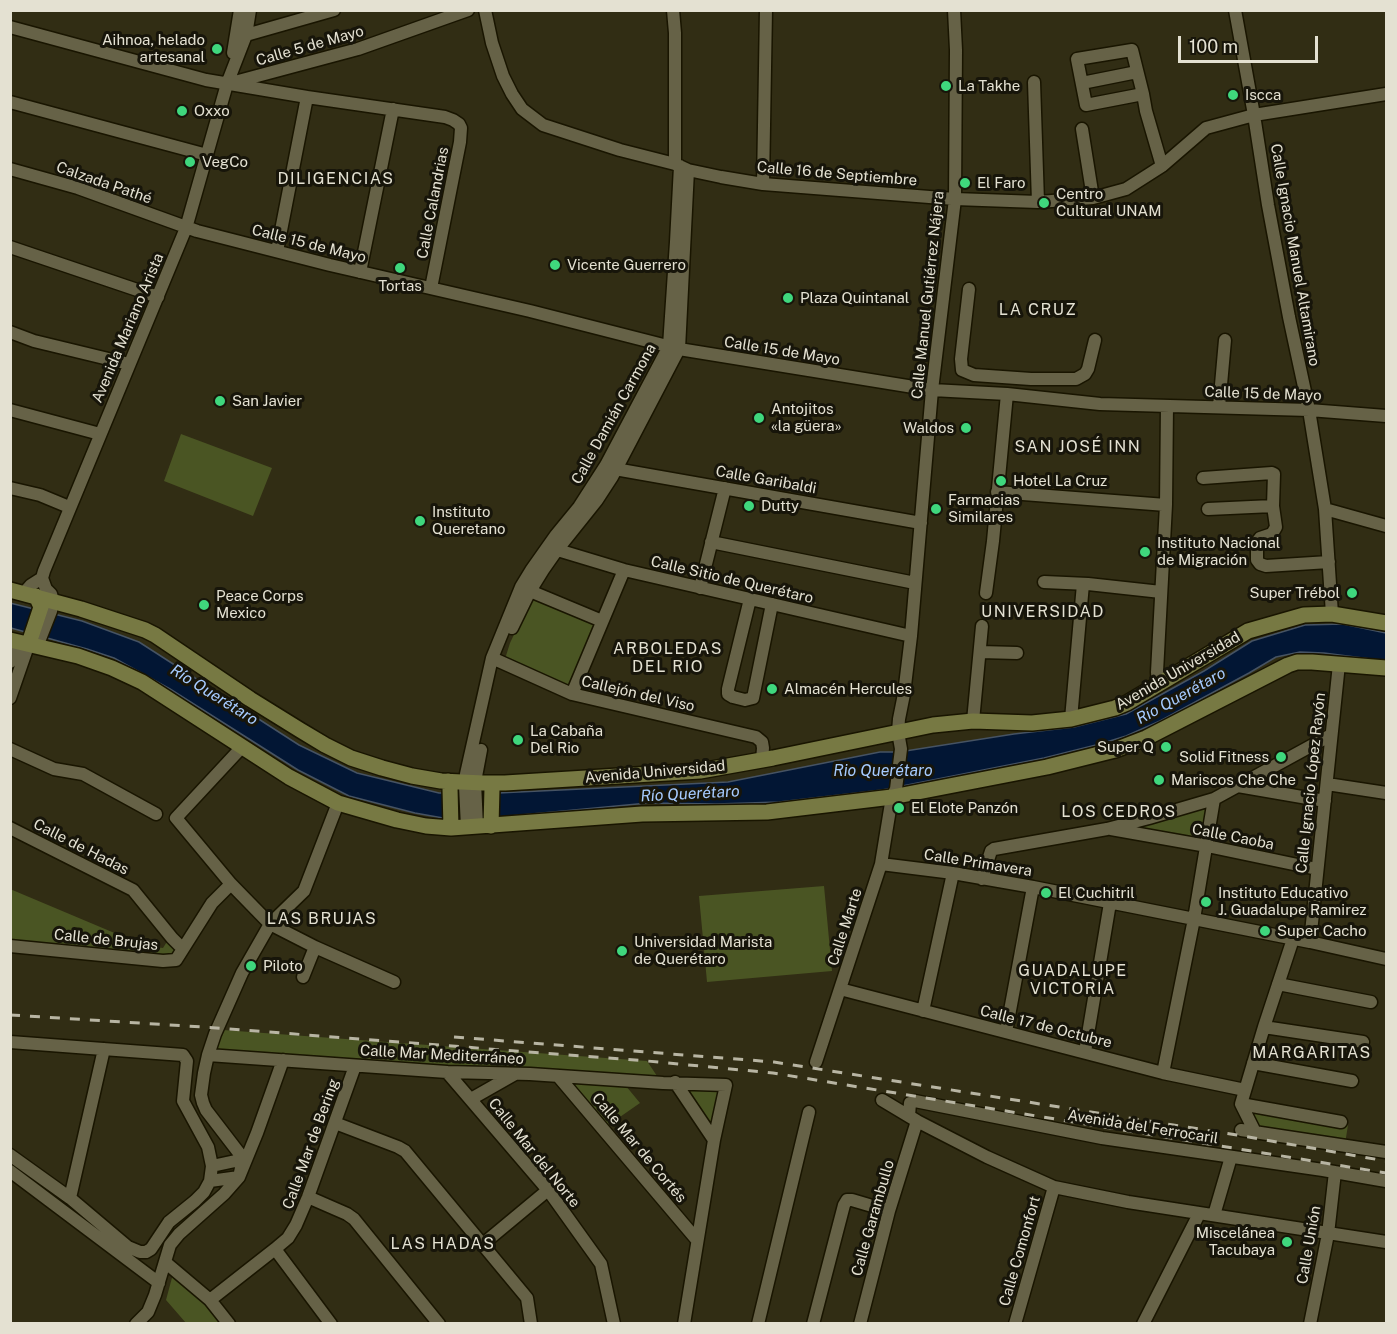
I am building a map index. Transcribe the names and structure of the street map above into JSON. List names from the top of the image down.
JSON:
{
  "streets": {
    "main road": ["Avenida Universidad"],
    "street": [
      "Calle 5 de Mayo",
      "Calle 16 de Septiembre",
      "Calzada Pathé",
      "Calle Calandrias",
      "Calle 15 de Mayo",
      "Calle Ignacio Manuel Altamirano",
      "Calle Manuel Gutiérrez Nájera",
      "Avenida Mariano Arista",
      "Calle Damián Carmona",
      "Calle Garibaldi",
      "Calle Sitio de Querétaro",
      "Callejón del Viso",
      "Calle Ignacio López Rayón",
      "Calle Caoba",
      "Calle de Hadas",
      "Calle Primavera",
      "Calle Marte",
      "Calle de Brujas",
      "Calle 17 de Octubre",
      "Calle Mar Mediterráneo",
      "Avenida del Ferrocaril",
      "Calle Mar de Bering",
      "Calle Mar de Cortés",
      "Calle Mar del Norte",
      "Calle Garambullo",
      "Calle Unión",
      "Calle Comonfort"
    ]
  },
  "crossings": [
    ["Calle 5 de Mayo", "Avenida Mariano Arista"],
    ["Calle 16 de Septiembre", "Calle Ignacio Manuel Altamirano"],
    ["Calle 16 de Septiembre", "Calle Manuel Gutiérrez Nájera"],
    ["Calle 16 de Septiembre", "Calle Damián Carmona"],
    ["Calzada Pathé", "Calle 15 de Mayo"],
    ["Calzada Pathé", "Avenida Mariano Arista"],
    ["Calle Calandrias", "Calle 15 de Mayo"],
    ["Calle 15 de Mayo", "Calle Ignacio Manuel Altamirano"],
    ["Calle 15 de Mayo", "Calle Manuel Gutiérrez Nájera"],
    ["Calle 15 de Mayo", "Avenida Mariano Arista"],
    ["Calle 15 de Mayo", "Calle Damián Carmona"],
    ["Calle Ignacio Manuel Altamirano", "Avenida Universidad"],
    ["Calle Manuel Gutiérrez Nájera", "Calle Garibaldi"],
    ["Calle Manuel Gutiérrez Nájera", "Calle Sitio de Querétaro"],
    ["Calle Manuel Gutiérrez Nájera", "Avenida Universidad"],
    ["Calle Manuel Gutiérrez Nájera", "Calle Marte"],
    ["Avenida Mariano Arista", "Avenida Universidad"],
    ["Calle Damián Carmona", "Calle Garibaldi"],
    ["Calle Damián Carmona", "Calle Sitio de Querétaro"],
    ["Calle Damián Carmona", "Avenida Universidad"],
    ["Calle Damián Carmona", "Callejón del Viso"],
    ["Avenida Universidad", "Callejón del Viso"],
    ["Calle Ignacio López Rayón", "Calle Caoba"],
    ["Calle Ignacio López Rayón", "Calle Primavera"],
    ["Calle de Hadas", "Calle de Brujas"],
    ["Calle Primavera", "Calle Marte"],
    ["Calle Marte", "Calle 17 de Octubre"],
    ["Calle Mar Mediterráneo", "Calle Mar de Bering"],
    ["Calle Mar Mediterráneo", "Calle Mar de Cortés"],
    ["Calle Mar Mediterráneo", "Calle Mar del Norte"],
    ["Avenida del Ferrocaril", "Calle Garambullo"],
    ["Avenida del Ferrocaril", "Calle Unión"]
  ],
  "districts": [
    "DILIGENCIAS",
    "LA CRUZ",
    "SAN JOSÉ INN",
    "UNIVERSIDAD",
    "ARBOLEDAS DEL RIO",
    "LOS CEDROS",
    "LAS BRUJAS",
    "GUADALUPE VICTORIA",
    "MARGARITAS",
    "LAS HADAS"
  ],
  "water": ["Río Querétaro", "Rio Querétaro"],
  "places": [
    "Aihnoa, helado artesanal",
    "La Takhe",
    "Iscca",
    "Oxxo",
    "VegCo",
    "El Faro",
    "Centro Cultural UNAM",
    "Vicente Guerrero",
    "Tortas",
    "Plaza Quintanal",
    "San Javier",
    "Antojitos «la güera»",
    "Waldos",
    "Hotel La Cruz",
    "Dutty",
    "Farmacias Similares",
    "Instituto Queretano",
    "Instituto Nacional de Migración",
    "Super Trébol",
    "Peace Corps Mexico",
    "Almacén Hercules",
    "La Cabaña Del Rio",
    "Super Q",
    "Solid Fitness",
    "Mariscos Che Che",
    "El Elote Panzón",
    "El Cuchitril",
    "Instituto Educativo J. Guadalupe Ramirez",
    "Super Cacho",
    "Universidad Marista de Querétaro",
    "Piloto",
    "Miscelánea Tacubaya"
  ],
  "scale_bar": "100 m"
}
